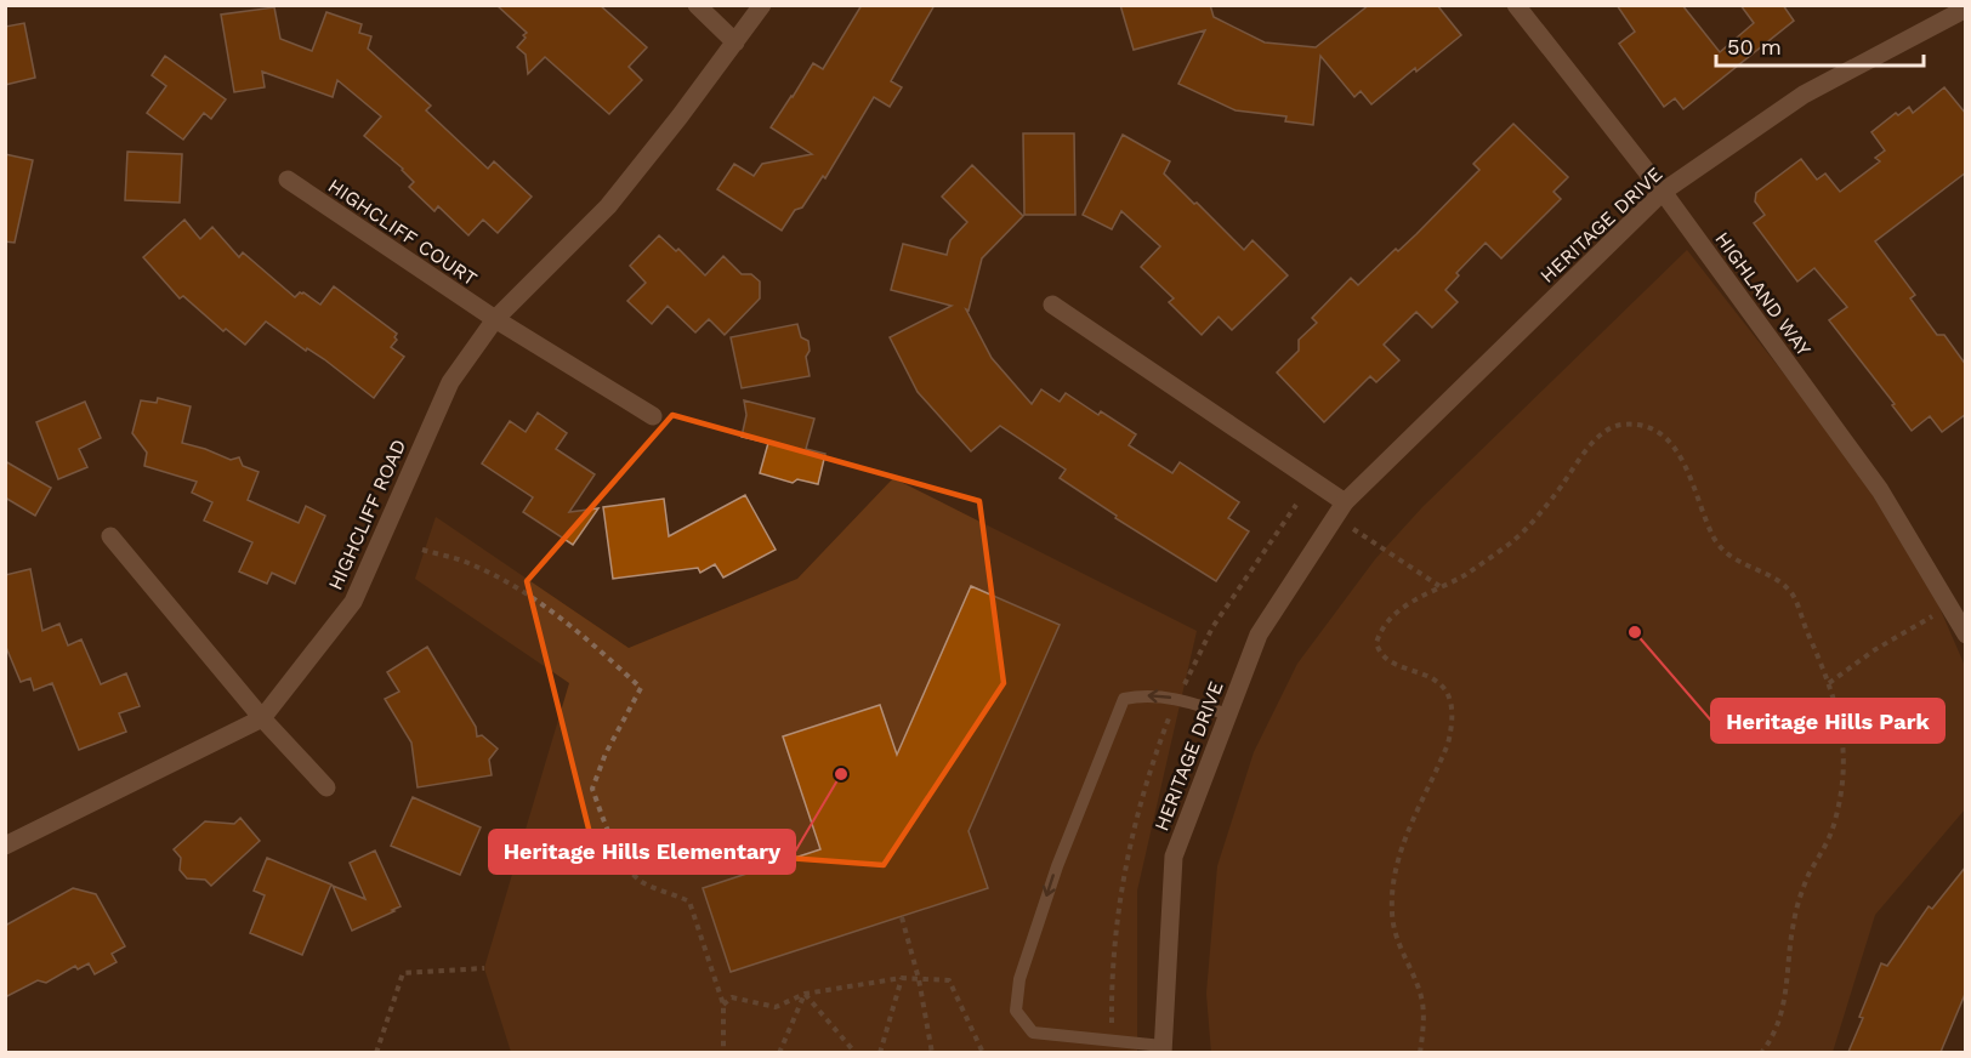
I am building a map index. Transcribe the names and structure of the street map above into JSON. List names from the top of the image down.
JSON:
{
  "streets": {
    "street": [
      "HERITAGE DRIVE",
      "HIGHCLIFF COURT",
      "HIGHLAND WAY",
      "HIGHCLIFF ROAD"
    ]
  },
  "crossings": [
    ["HERITAGE DRIVE", "HIGHLAND WAY"],
    ["HIGHCLIFF COURT", "HIGHCLIFF ROAD"]
  ],
  "places": ["Heritage Hills Park", "Heritage Hills Elementary"],
  "scale_bar": "50 m"
}
